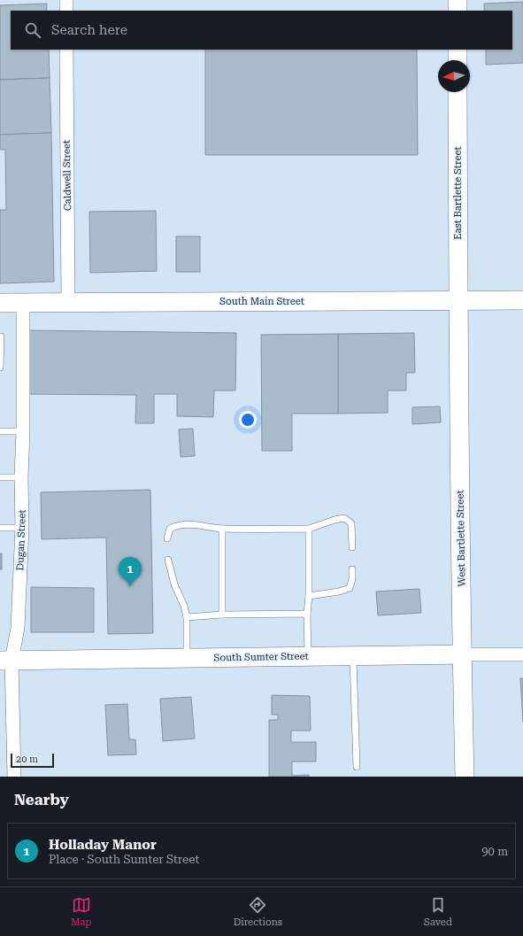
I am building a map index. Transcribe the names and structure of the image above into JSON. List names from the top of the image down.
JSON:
{
  "streets": {
    "street": [
      "Caldwell Street",
      "East Bartlette Street",
      "South Main Street",
      "West Bartlette Street",
      "Dugan Street",
      "South Sumter Street"
    ]
  },
  "crossings": [
    ["Caldwell Street", "South Main Street"],
    ["East Bartlette Street", "South Main Street"],
    ["East Bartlette Street", "West Bartlette Street"],
    ["South Main Street", "West Bartlette Street"],
    ["South Main Street", "Dugan Street"],
    ["West Bartlette Street", "South Sumter Street"],
    ["Dugan Street", "South Sumter Street"]
  ],
  "scale_bar": "20 m",
  "north": "left",
  "page": {
    "search": "Search here",
    "pins": "1",
    "scale": "20 m",
    "heading": "Nearby",
    "list": [
      {
        "mark": "1",
        "name": "Holladay Manor",
        "note": "Place · South Sumter Street",
        "value": "90 m"
      }
    ],
    "nav": ["Map", "Directions", "Saved"]
  }
}
